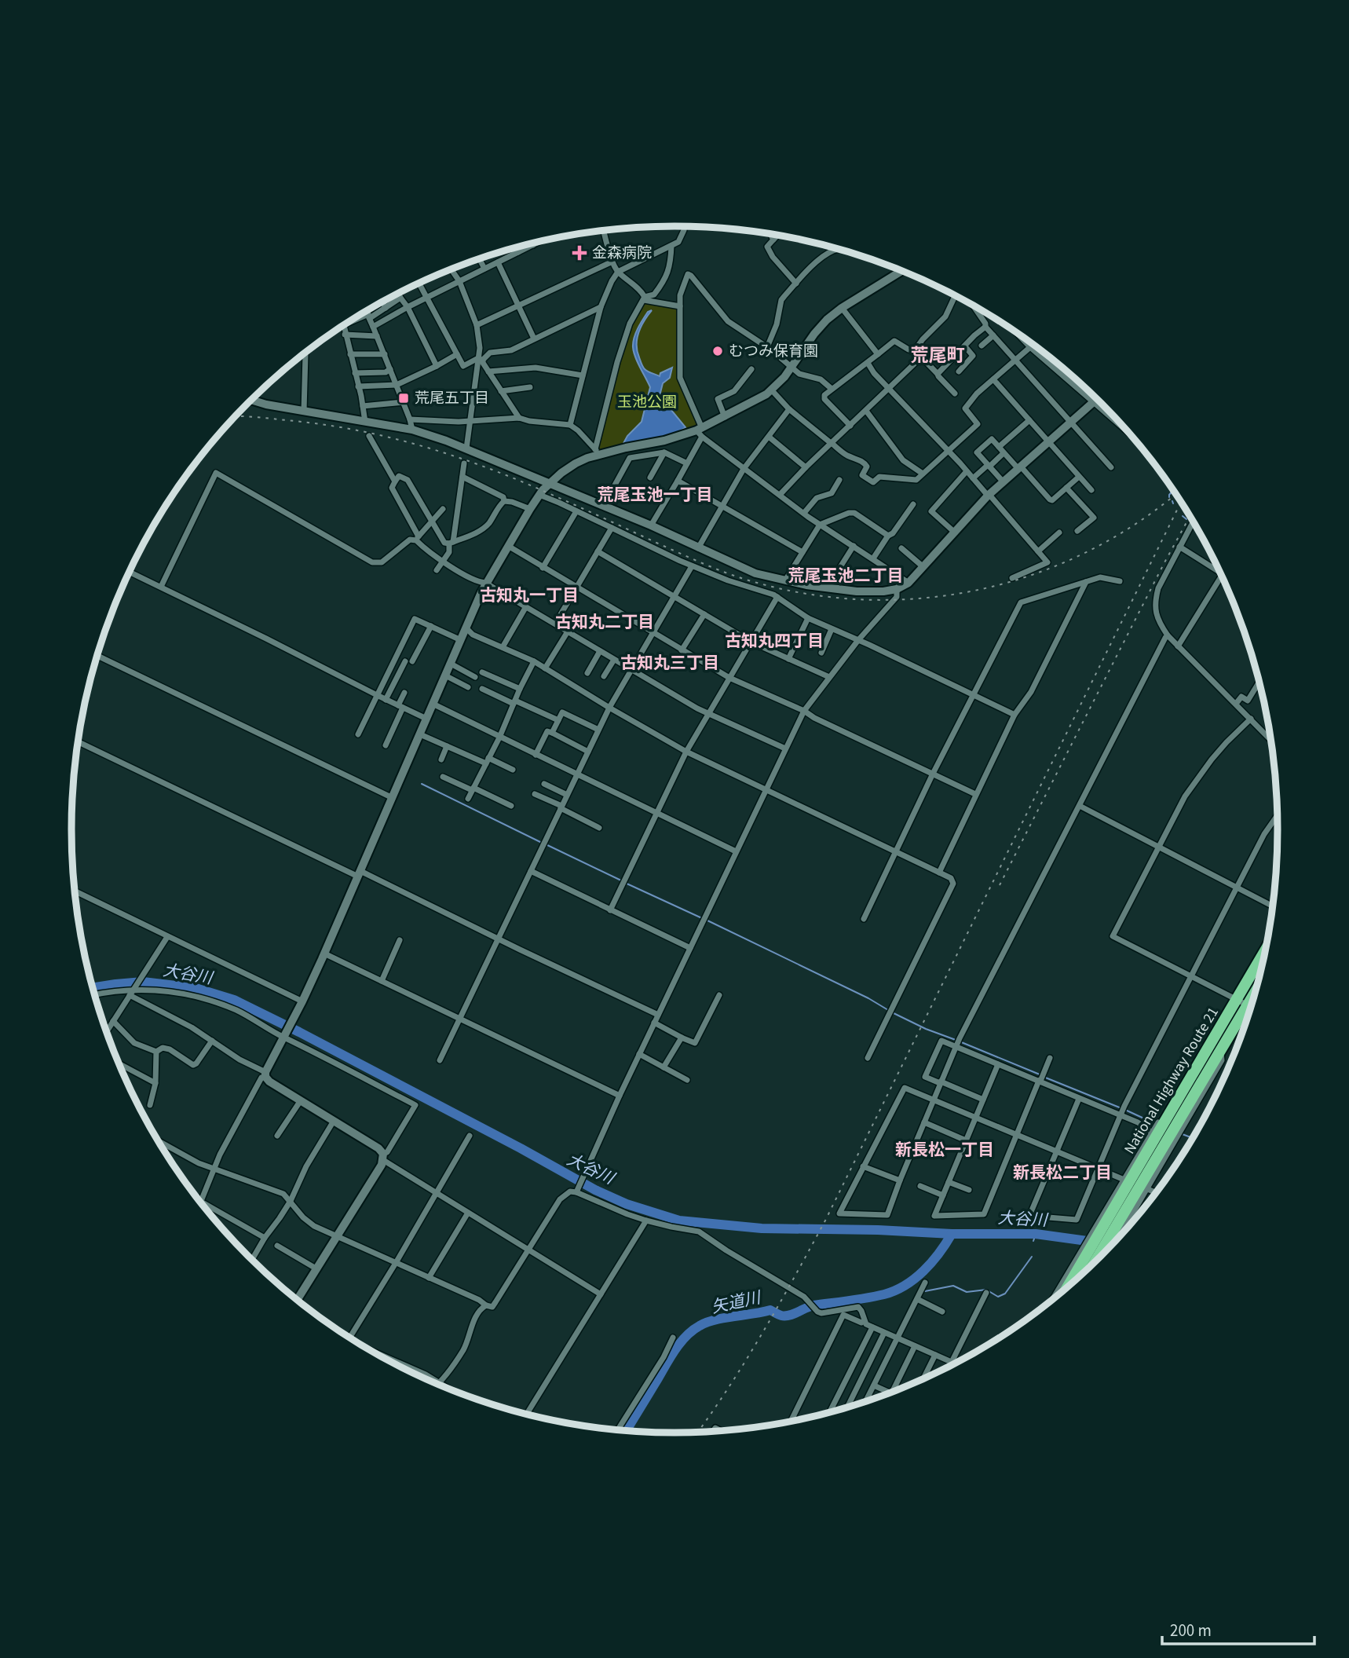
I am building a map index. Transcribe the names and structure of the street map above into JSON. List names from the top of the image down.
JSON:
{
  "streets": {
    "highway": ["National Highway Route 21"]
  },
  "districts": [
    "荒尾町",
    "荒尾玉池一丁目",
    "荒尾玉池二丁目",
    "古知丸一丁目",
    "古知丸二丁目",
    "古知丸四丁目",
    "古知丸三丁目",
    "新長松一丁目",
    "新長松二丁目"
  ],
  "water": ["大谷川", "矢道川"],
  "parks": ["玉池公園"],
  "places": {
    "health": ["金森病院"],
    "other": ["むつみ保育園"],
    "transit": ["荒尾五丁目"]
  },
  "scale_bar": "200 m"
}
